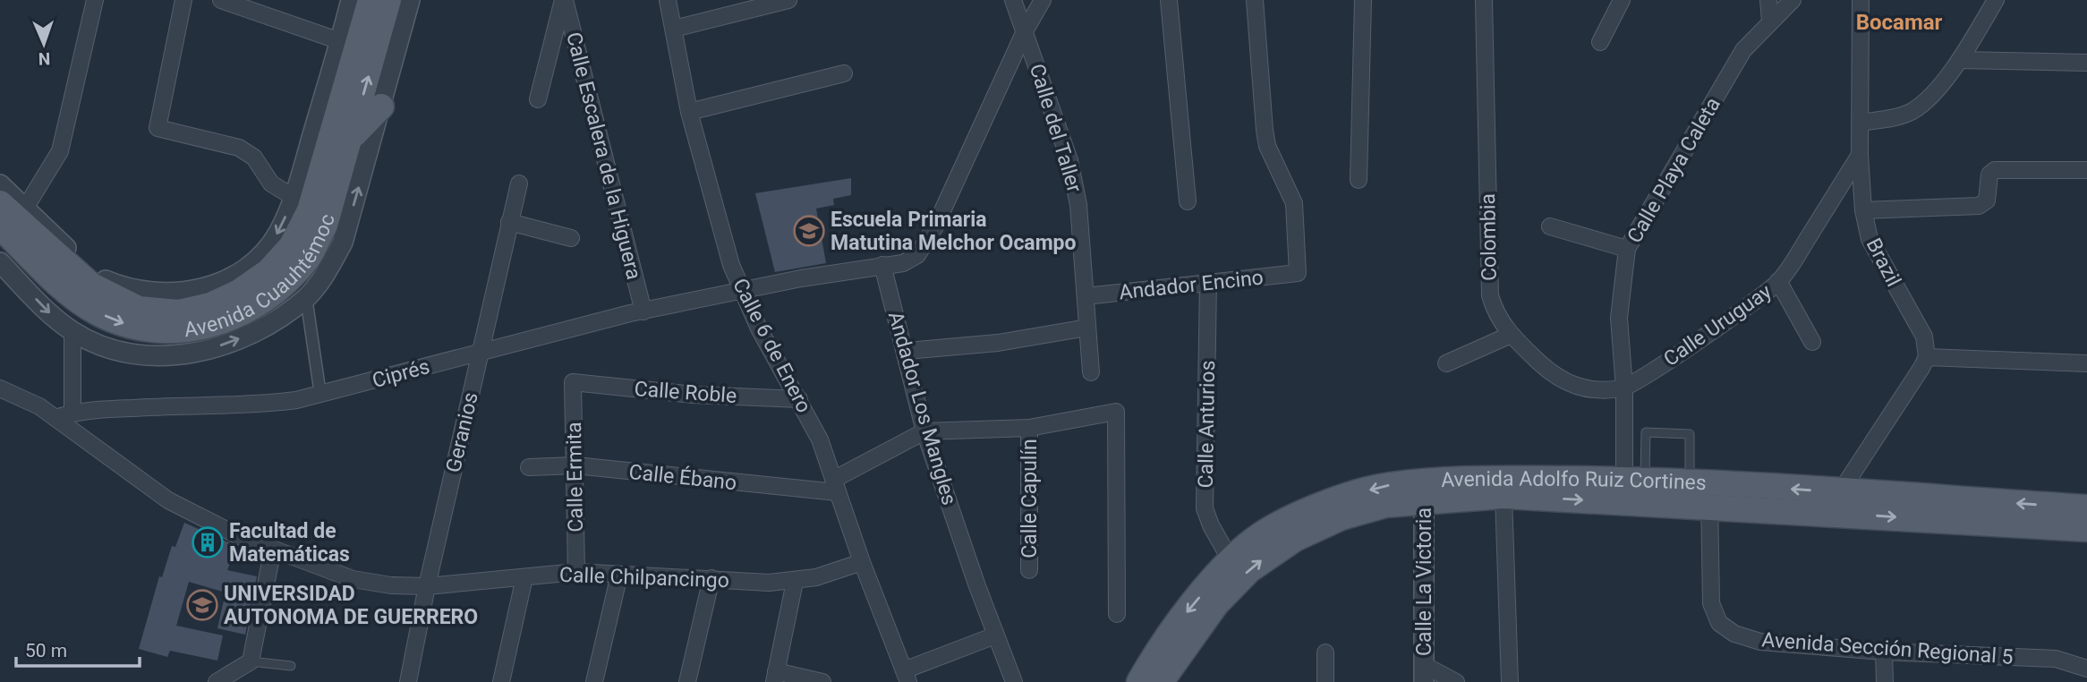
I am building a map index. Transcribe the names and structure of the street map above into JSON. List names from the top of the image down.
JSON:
{
  "streets": {
    "main road": ["Avenida Cuauhtémoc", "Avenida Adolfo Ruiz Cortines"],
    "street": [
      "Calle del Taller",
      "Calle Escalera de la Higuera",
      "Calle Playa Caleta",
      "Colombia",
      "Brazil",
      "Andador Encino",
      "Calle Uruguay",
      "Calle 6 de Enero",
      "Ciprés",
      "Calle Roble",
      "Andador Los Mangles",
      "Calle Anturios",
      "Geranios",
      "Calle Ermita",
      "Calle Ébano",
      "Calle Capulín",
      "Calle Chilpancingo",
      "Calle La Victoria",
      "Avenida Sección Regional 5"
    ]
  },
  "crossings": [
    ["Calle del Taller", "Andador Encino"],
    ["Calle del Taller", "Ciprés"],
    ["Calle Escalera de la Higuera", "Ciprés"],
    ["Calle Playa Caleta", "Colombia"],
    ["Calle Playa Caleta", "Calle Uruguay"],
    ["Calle Playa Caleta", "Avenida Adolfo Ruiz Cortines"],
    ["Colombia", "Calle Uruguay"],
    ["Brazil", "Calle Uruguay"],
    ["Andador Encino", "Calle Anturios"],
    ["Calle 6 de Enero", "Ciprés"],
    ["Calle 6 de Enero", "Calle Roble"],
    ["Calle 6 de Enero", "Calle Ébano"],
    ["Calle 6 de Enero", "Calle Chilpancingo"],
    ["Ciprés", "Andador Los Mangles"],
    ["Ciprés", "Geranios"],
    ["Ciprés", "Calle Chilpancingo"],
    ["Calle Roble", "Calle Ermita"],
    ["Calle Anturios", "Avenida Adolfo Ruiz Cortines"],
    ["Geranios", "Calle Chilpancingo"],
    ["Calle Ermita", "Calle Ébano"],
    ["Calle Ermita", "Calle Chilpancingo"],
    ["Avenida Adolfo Ruiz Cortines", "Calle La Victoria"],
    ["Avenida Adolfo Ruiz Cortines", "Avenida Sección Regional 5"]
  ],
  "districts": ["Bocamar"],
  "places": {
    "school or university": ["Escuela Primaria Matutina Melchor Ocampo", "UNIVERSIDAD AUTONOMA DE GUERRERO"],
    "building": ["Facultad de Matemáticas"]
  },
  "scale_bar": "50 m",
  "north": "bottom"
}
